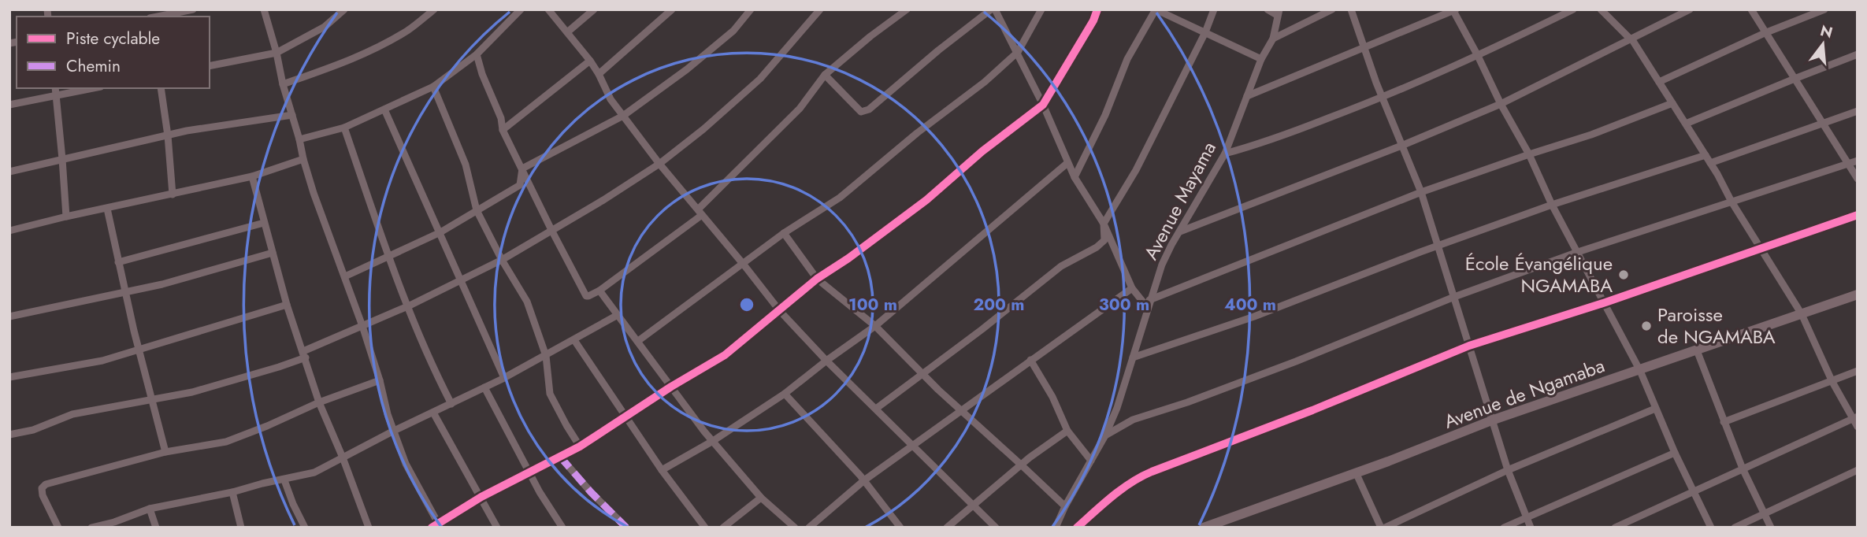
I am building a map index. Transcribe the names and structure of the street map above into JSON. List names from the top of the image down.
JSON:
{
  "streets": {
    "street": ["Avenue Mayama", "Avenue de Ngamaba"]
  },
  "places": ["École Évangélique NGAMABA", "Paroisse de NGAMABA"],
  "legend": ["Piste cyclable", "Chemin"],
  "north": "top",
  "rings": [
    "100 m",
    "200 m",
    "300 m",
    "400 m"
  ]
}
